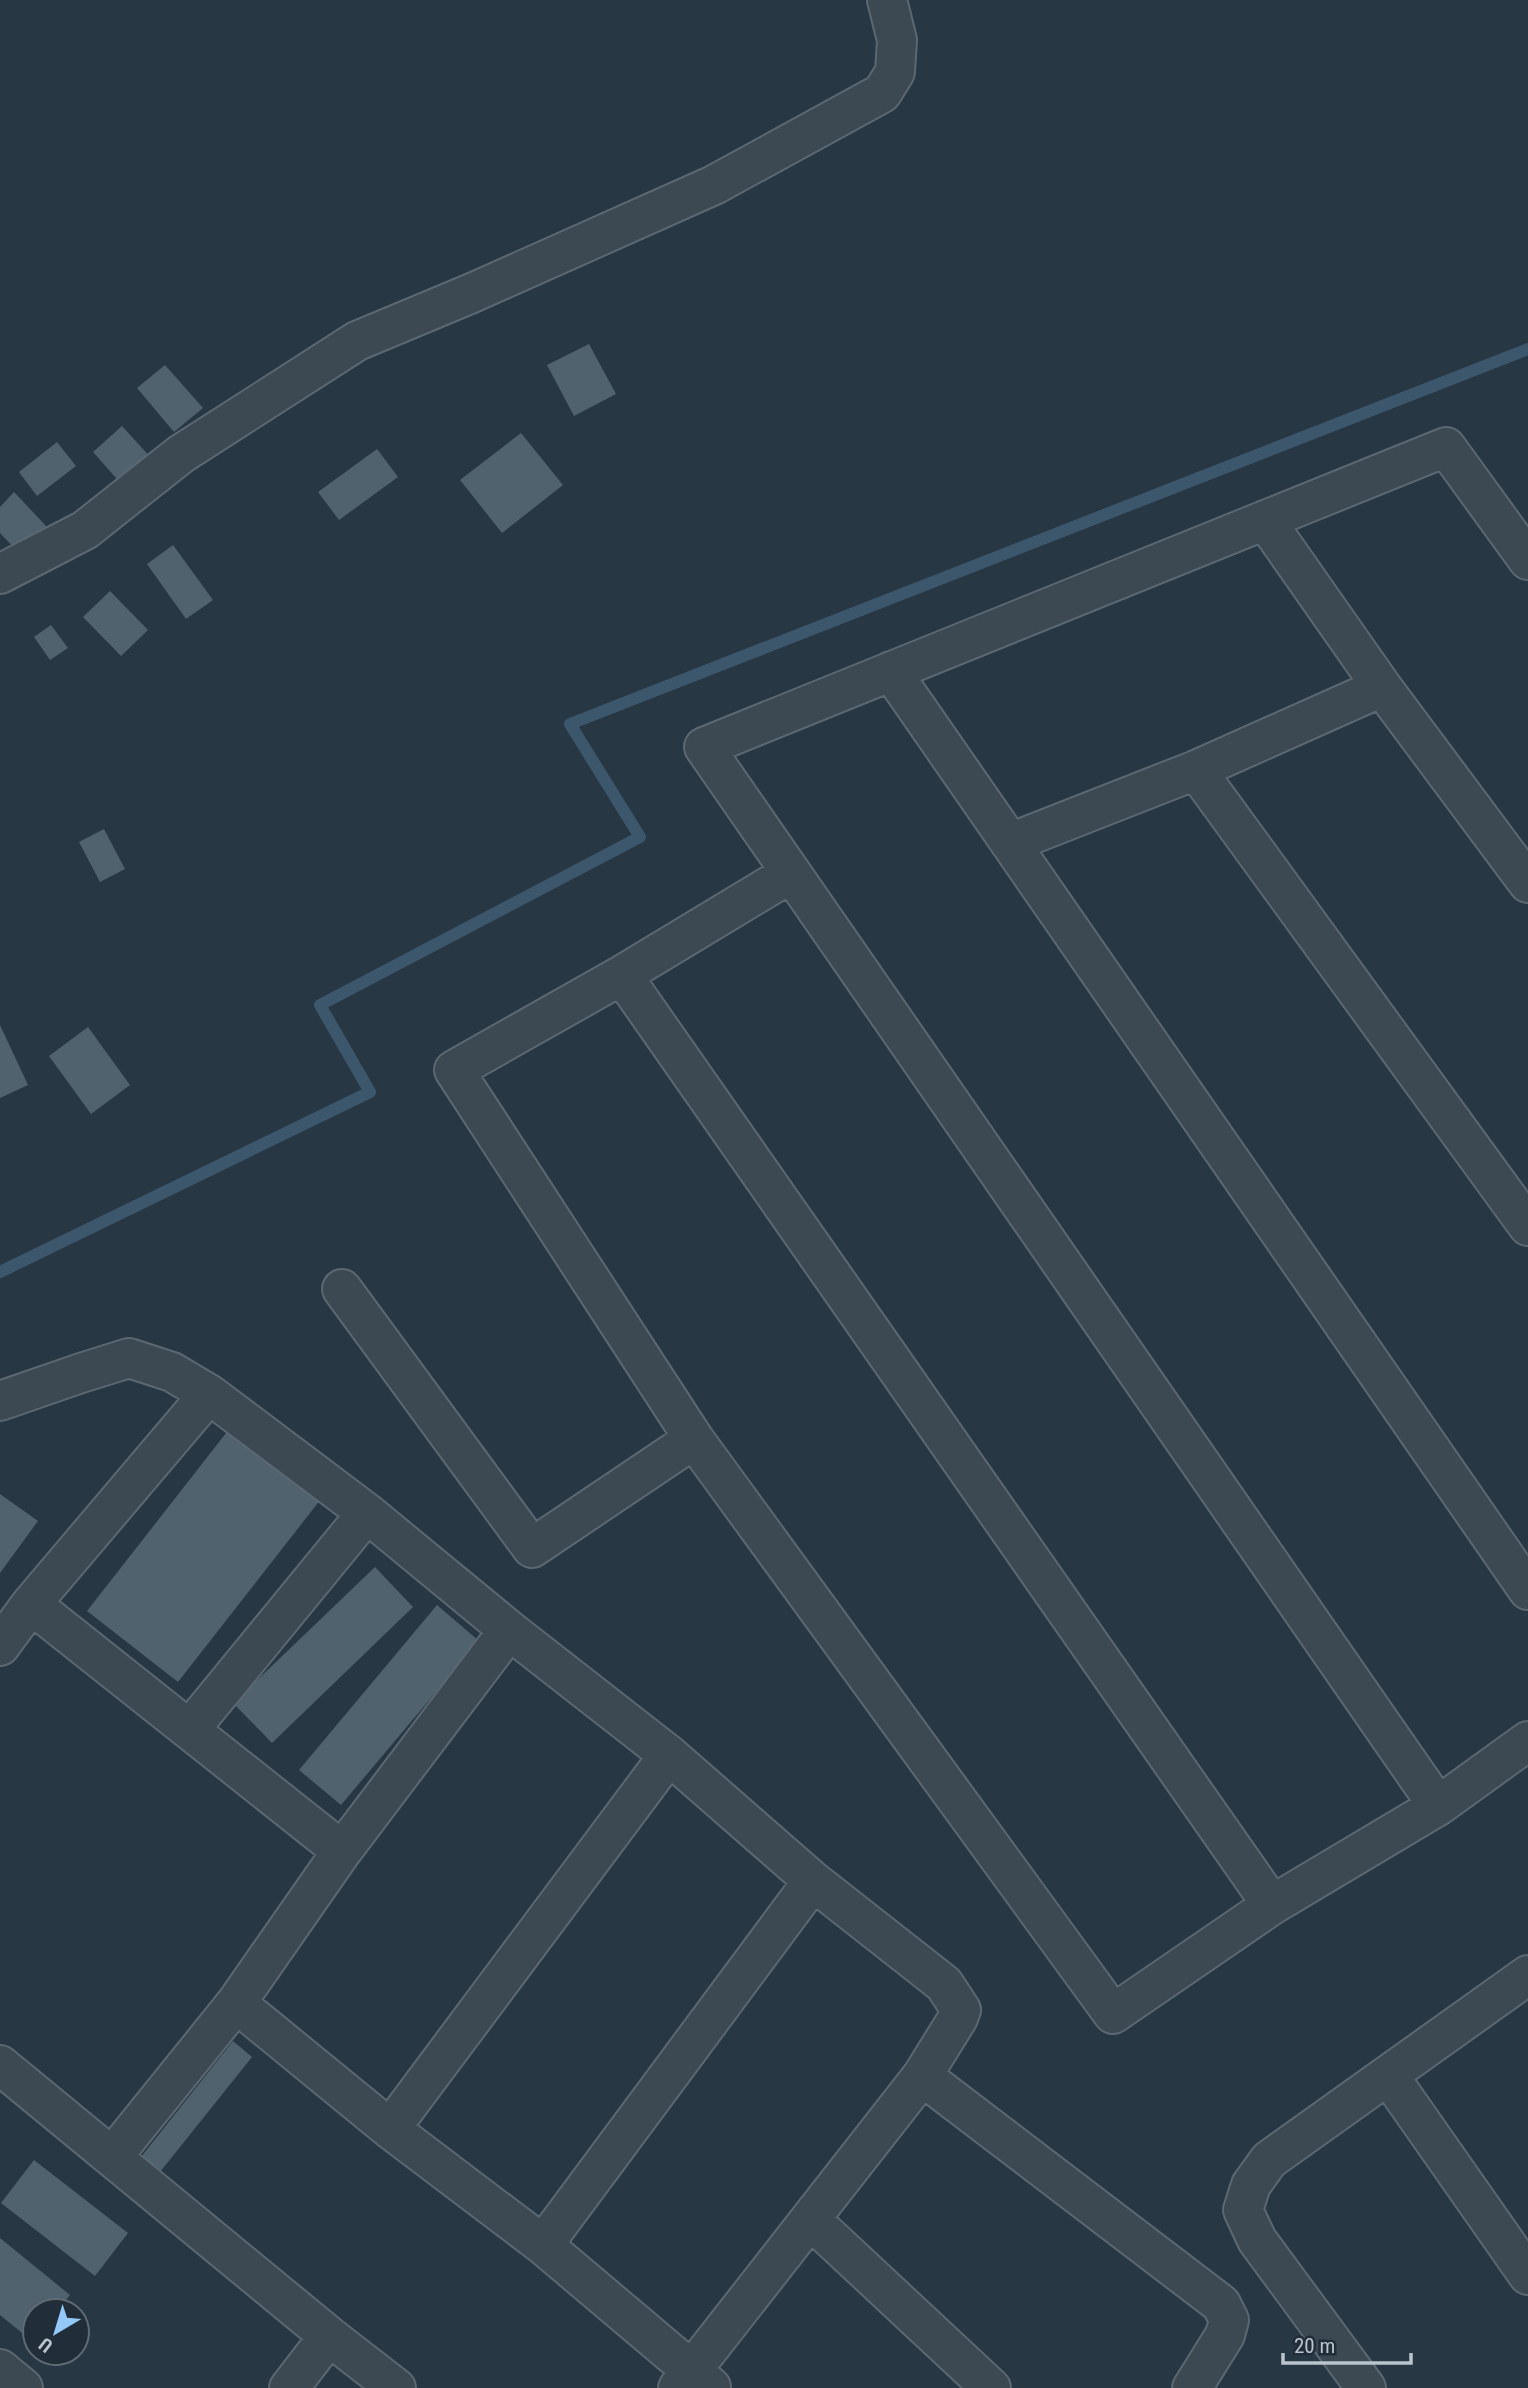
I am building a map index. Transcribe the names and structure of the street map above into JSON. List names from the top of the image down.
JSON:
{
  "scale_bar": "20 m",
  "north": "bottom left"
}
